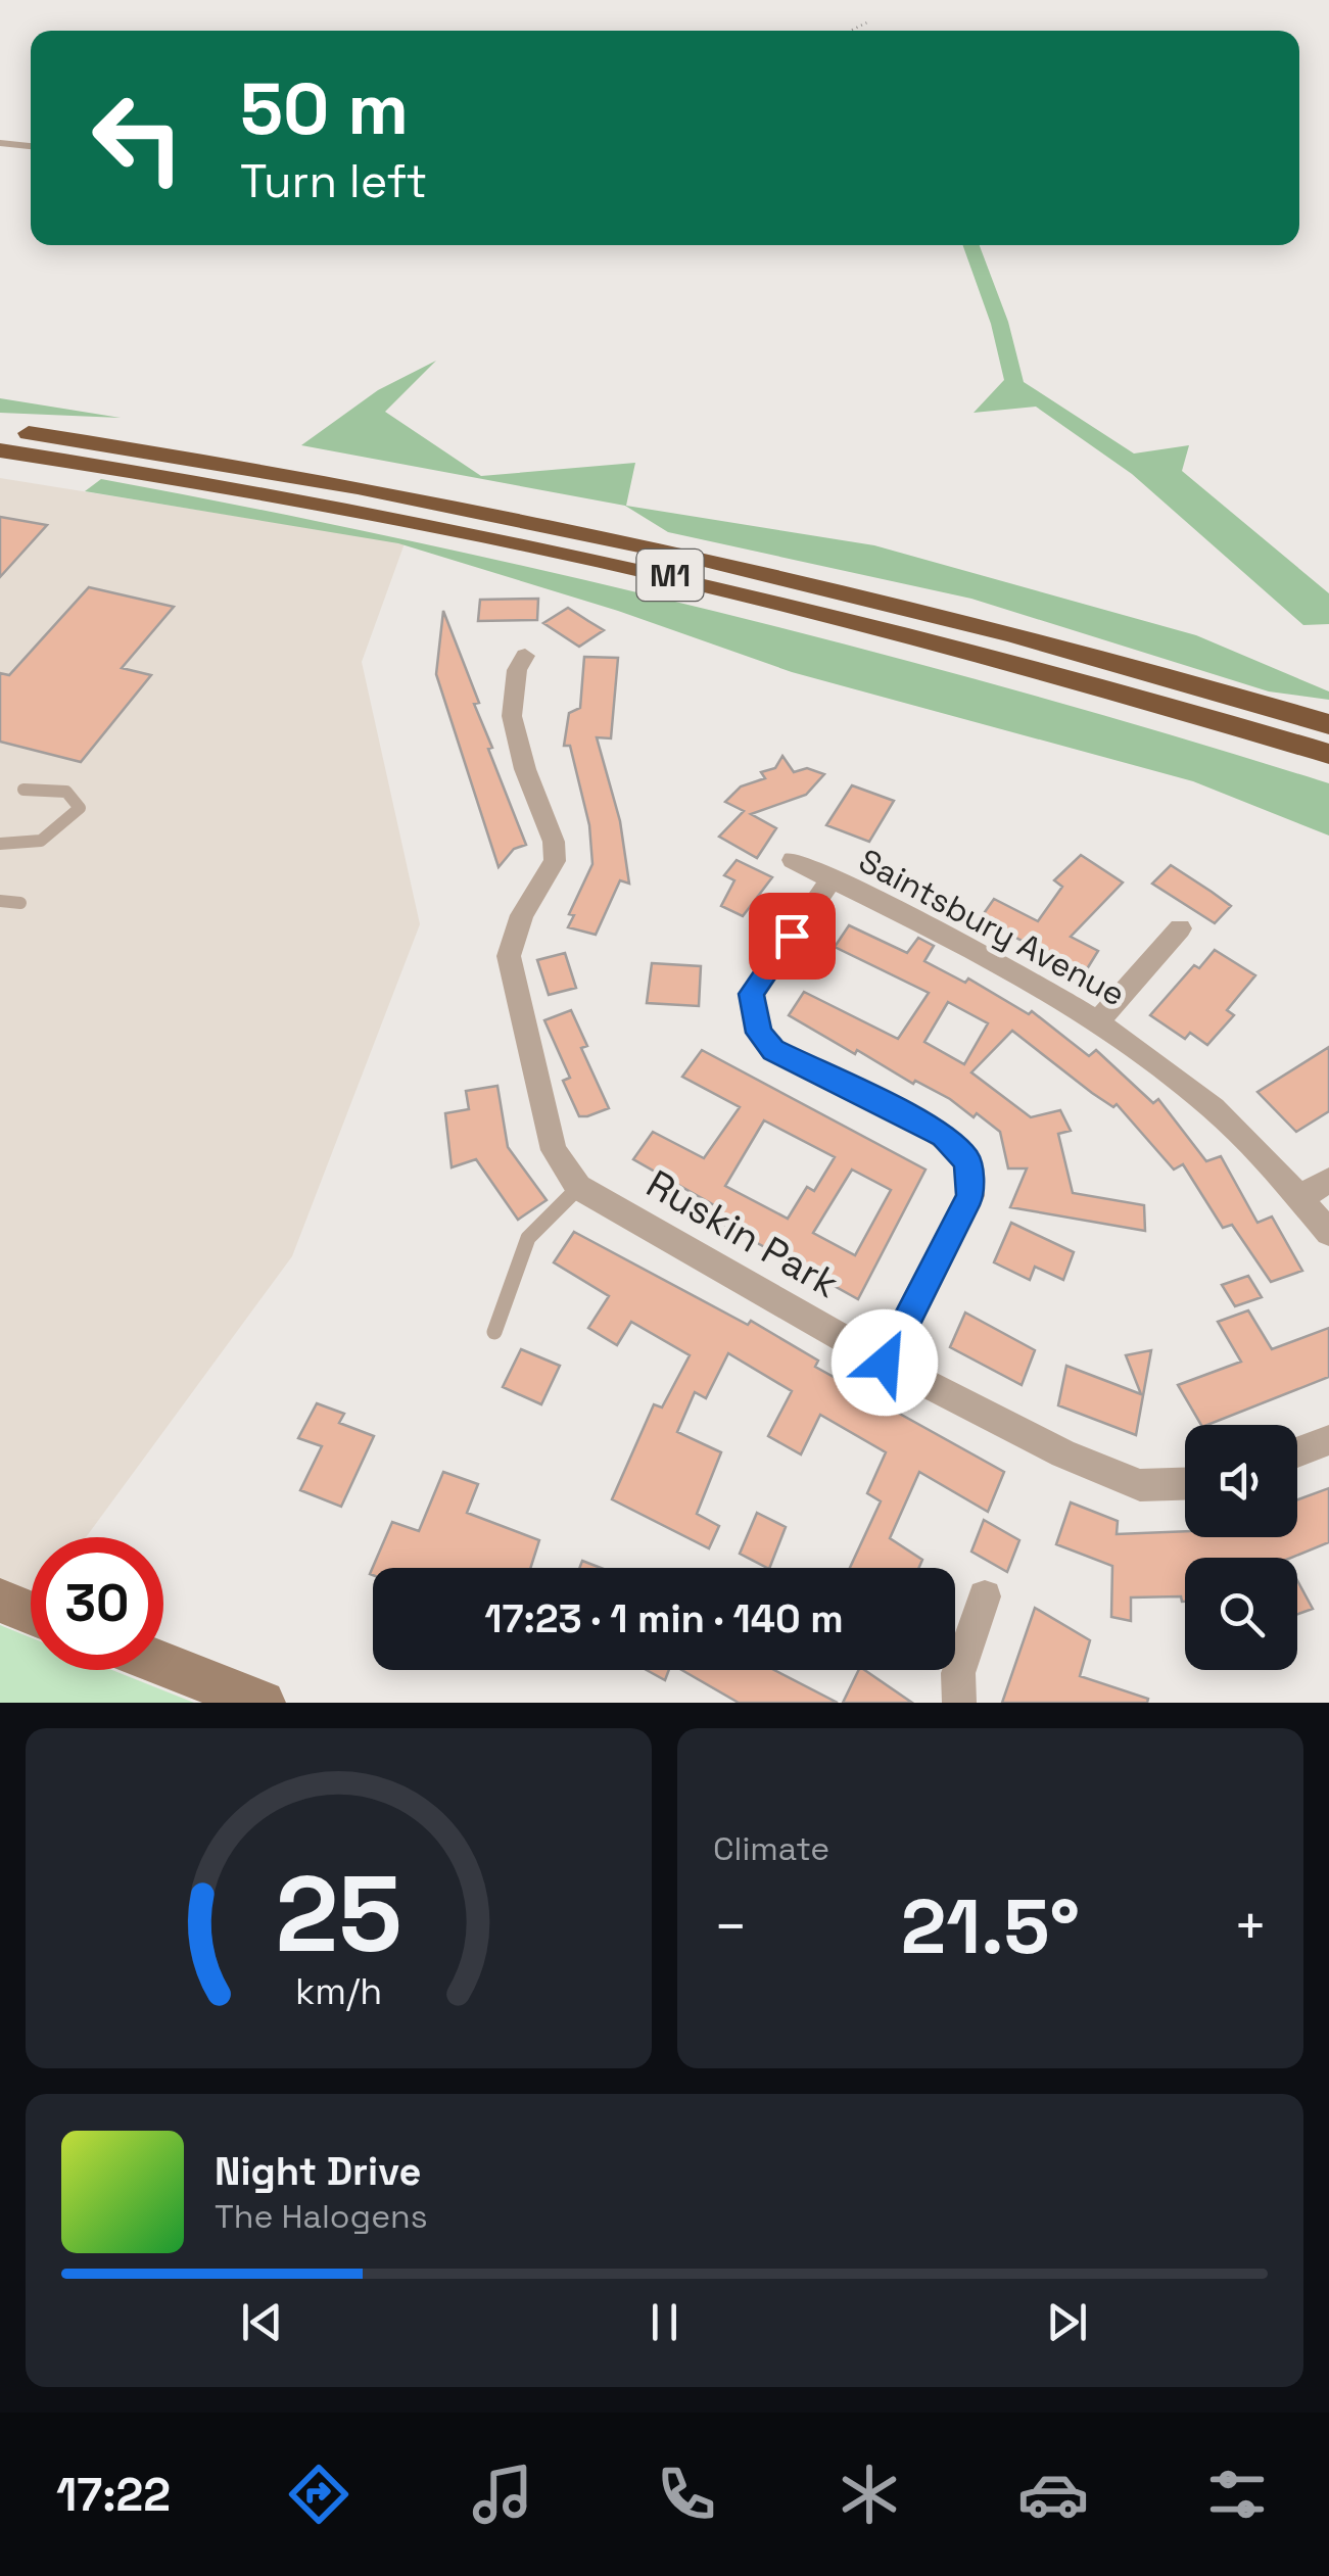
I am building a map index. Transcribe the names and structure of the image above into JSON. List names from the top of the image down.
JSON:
{
  "streets": {
    "highway": ["M1"],
    "street": ["Saintsbury Avenue", "Ruskin Park"]
  },
  "page": {
    "turn": ["50 m", "Turn left"],
    "limit": "30",
    "trip": "17:23 · 1 min · 140 m",
    "tile": "Climate",
    "heat": ["−", "21.5°", "+"],
    "song": ["Night Drive", "The Halogens"],
    "tabs": "17:22",
    "gauge": ["25", "km/h"]
  }
}
